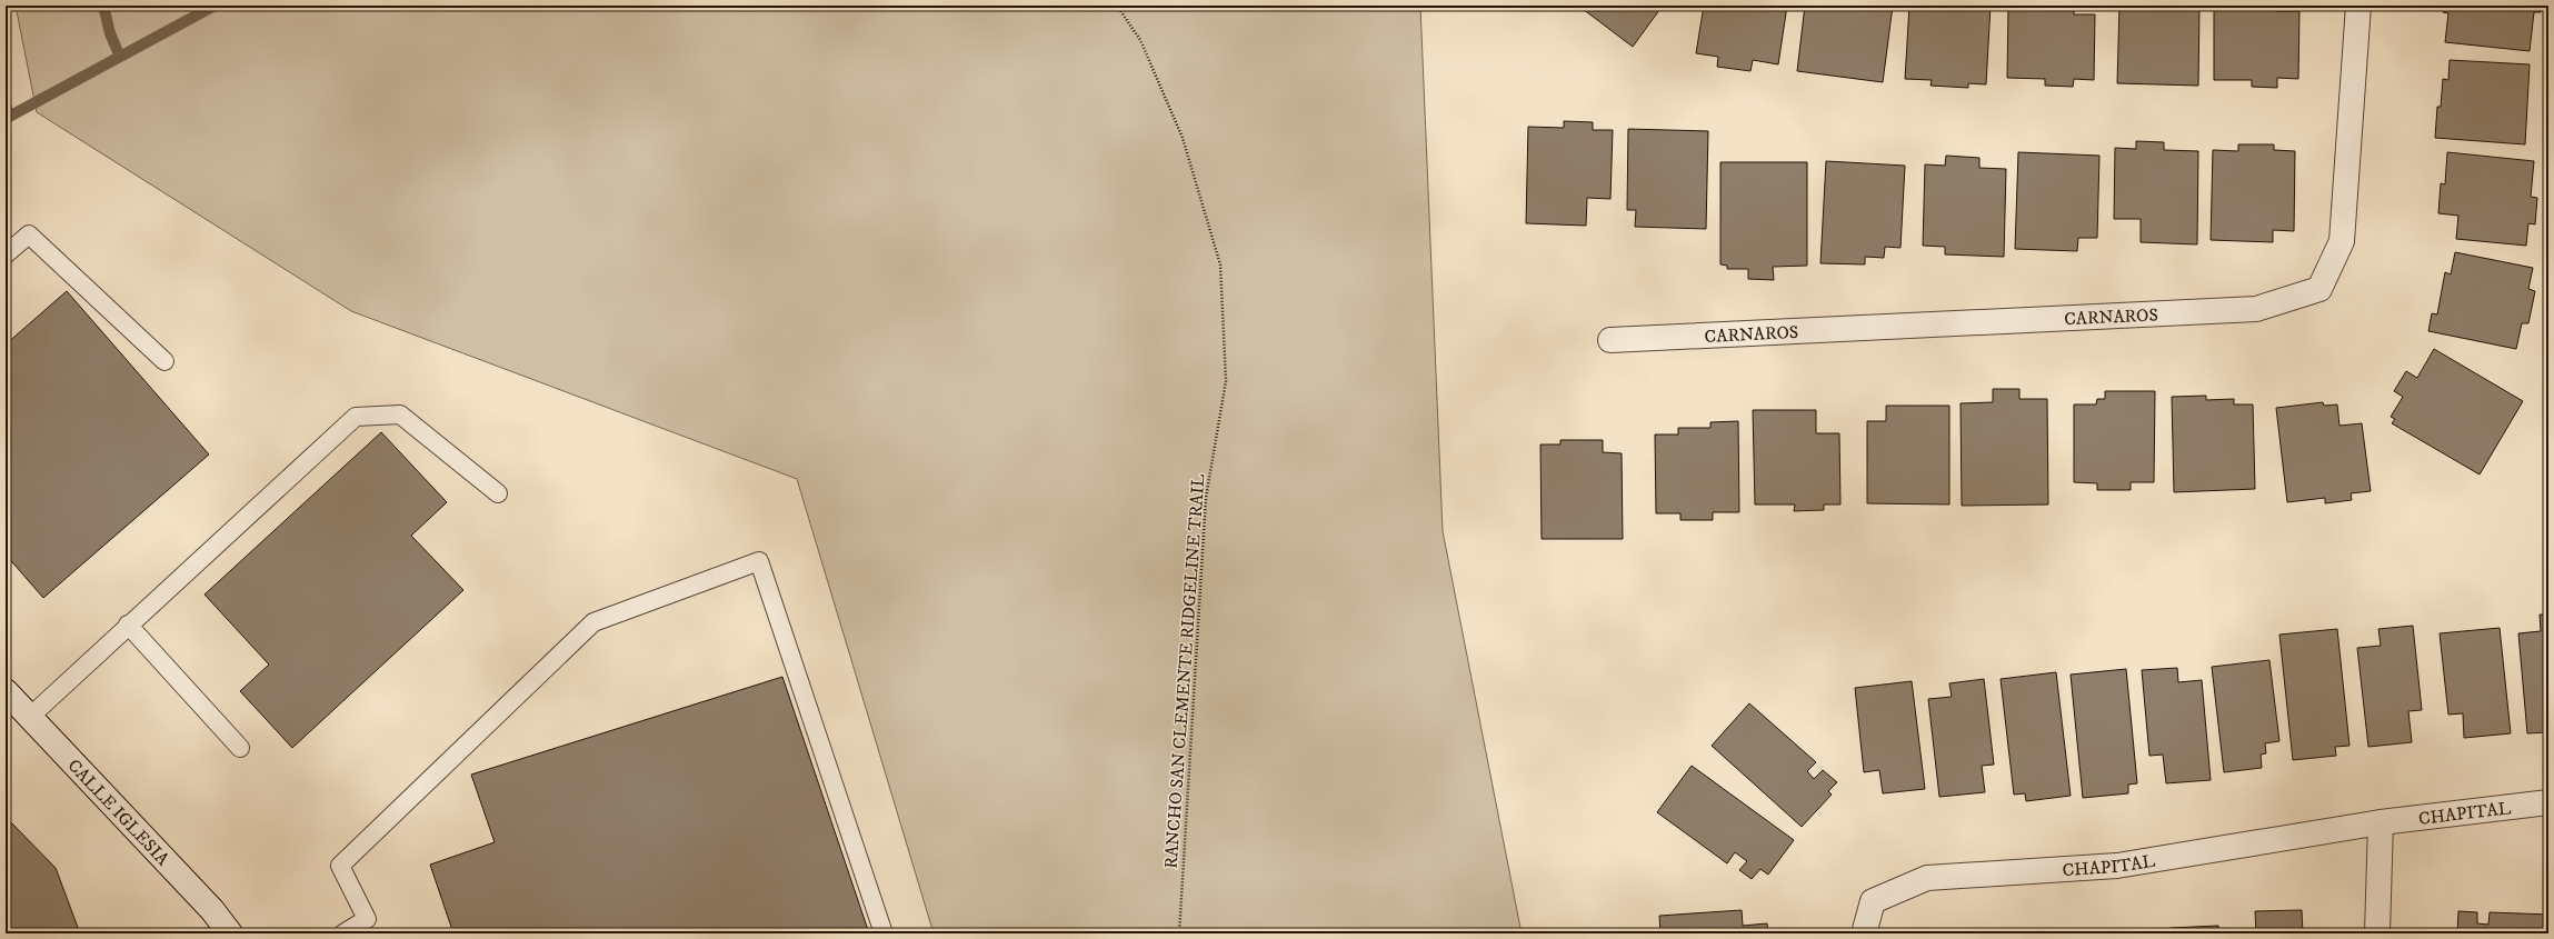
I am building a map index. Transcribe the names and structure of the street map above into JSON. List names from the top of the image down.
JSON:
{
  "streets": {
    "street": ["CARNAROS", "CALLE IGLESIA", "CHAPITAL"],
    "path": ["RANCHO SAN CLEMENTE RIDGELINE TRAIL"]
  }
}
